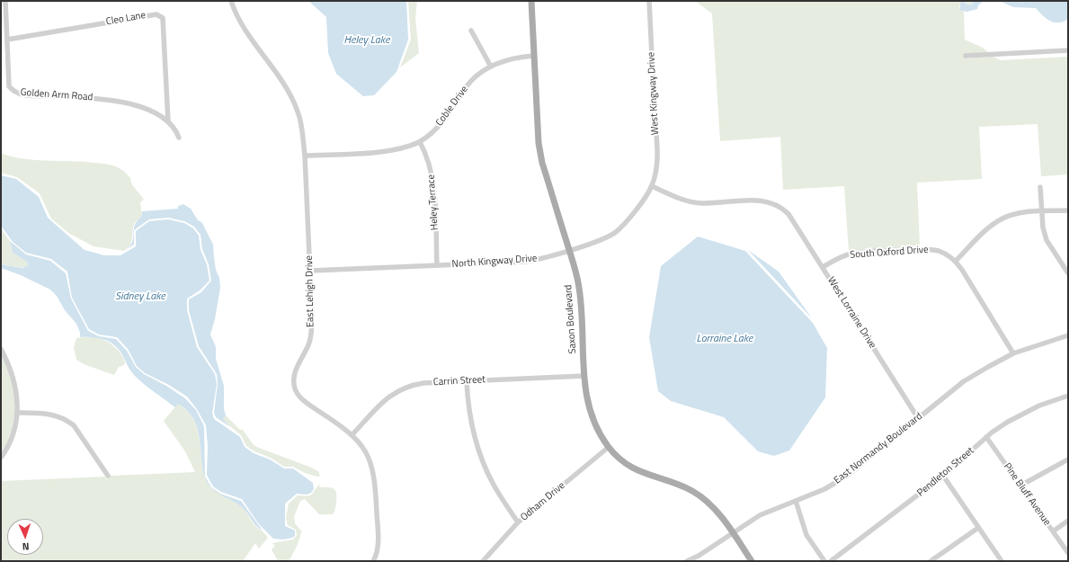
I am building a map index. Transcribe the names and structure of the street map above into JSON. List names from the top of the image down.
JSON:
{
  "streets": {
    "main road": ["Saxon Boulevard"],
    "street": [
      "Cleo Lane",
      "West Kingway Drive",
      "Golden Arm Road",
      "Coble Drive",
      "Heley Terrace",
      "South Oxford Drive",
      "North Kingway Drive",
      "East Lehigh Drive",
      "West Lorraine Drive",
      "Carrin Street",
      "East Normandy Boulevard",
      "Pendleton Street",
      "Pine Bluff Avenue",
      "Odham Drive"
    ]
  },
  "crossings": [
    ["Cleo Lane", "Golden Arm Road"],
    ["West Kingway Drive", "North Kingway Drive"],
    ["West Kingway Drive", "West Lorraine Drive"],
    ["Coble Drive", "Heley Terrace"],
    ["Coble Drive", "East Lehigh Drive"],
    ["Coble Drive", "Saxon Boulevard"],
    ["Heley Terrace", "North Kingway Drive"],
    ["South Oxford Drive", "West Lorraine Drive"],
    ["North Kingway Drive", "East Lehigh Drive"],
    ["North Kingway Drive", "West Lorraine Drive"],
    ["North Kingway Drive", "Saxon Boulevard"],
    ["East Lehigh Drive", "Carrin Street"],
    ["West Lorraine Drive", "East Normandy Boulevard"],
    ["Saxon Boulevard", "Carrin Street"],
    ["Saxon Boulevard", "East Normandy Boulevard"],
    ["Saxon Boulevard", "Odham Drive"],
    ["Pendleton Street", "Pine Bluff Avenue"]
  ],
  "water": ["Heley Lake", "Sidney Lake", "Lorraine Lake"],
  "north": "bottom"
}
